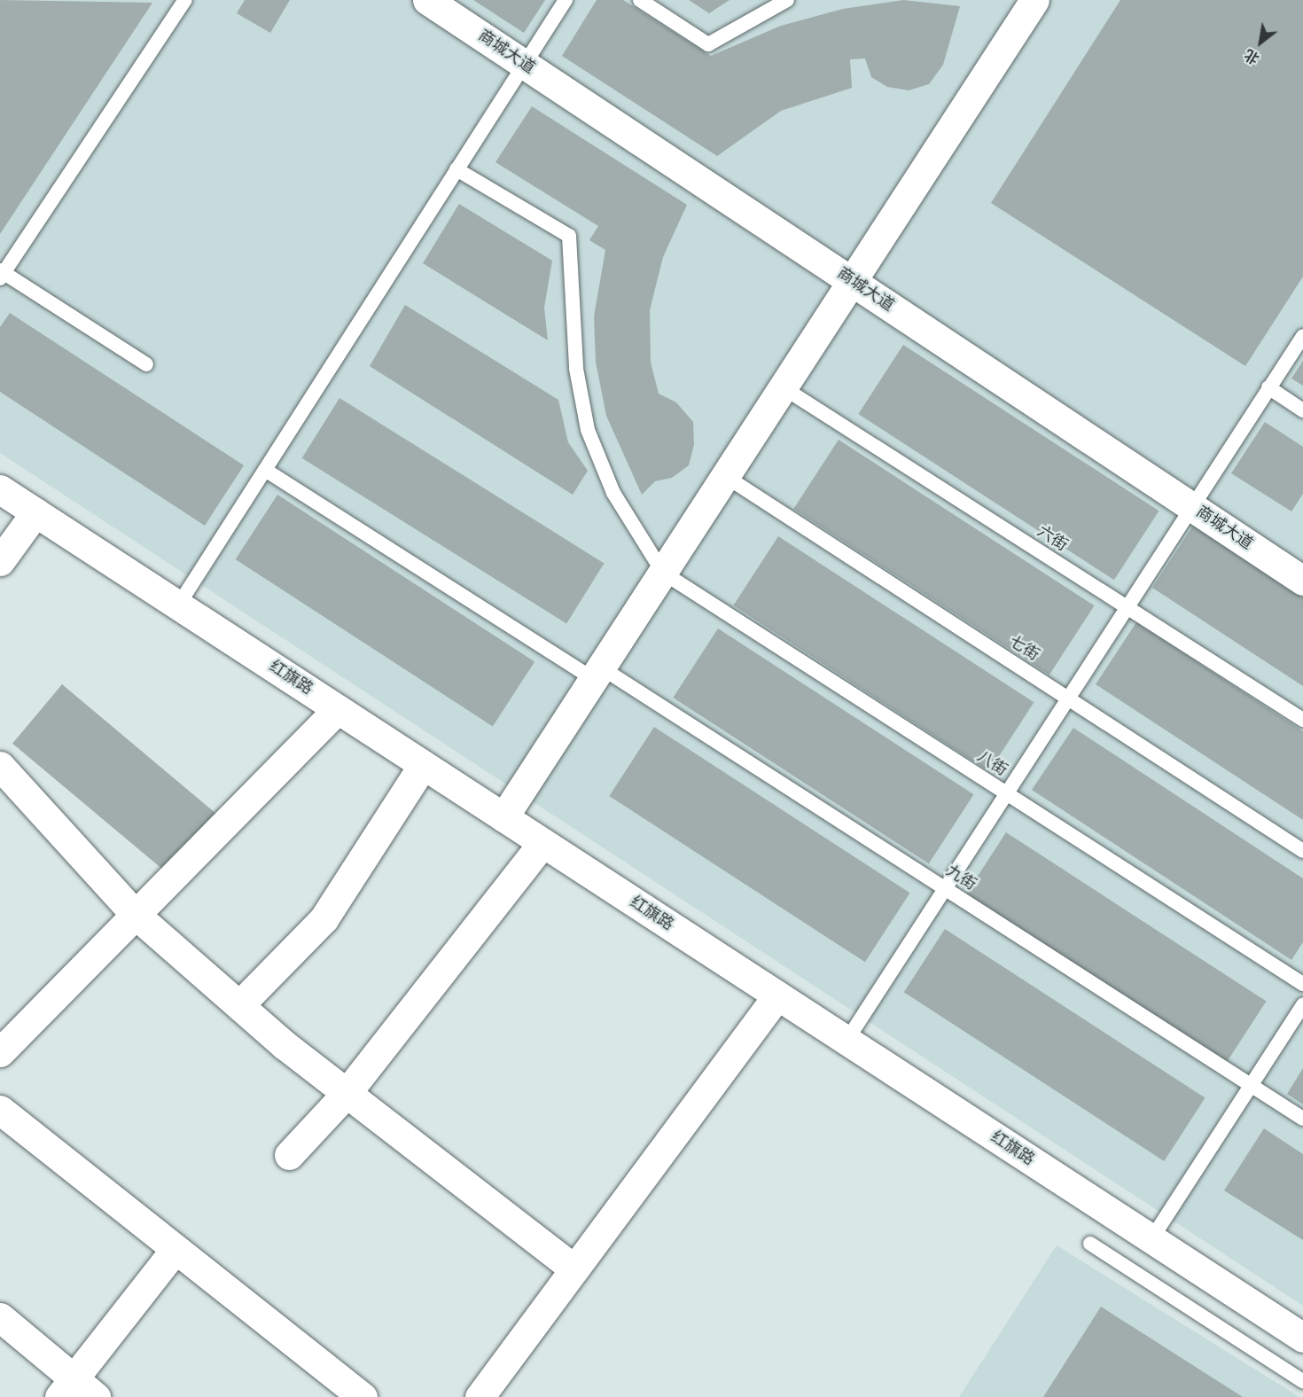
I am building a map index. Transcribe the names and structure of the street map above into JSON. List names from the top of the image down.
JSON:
{
  "streets": {
    "street": ["商城大道", "红旗路"],
    "lane": [
      "六街",
      "七街",
      "八街",
      "九街"
    ]
  },
  "north": "bottom left"
}
